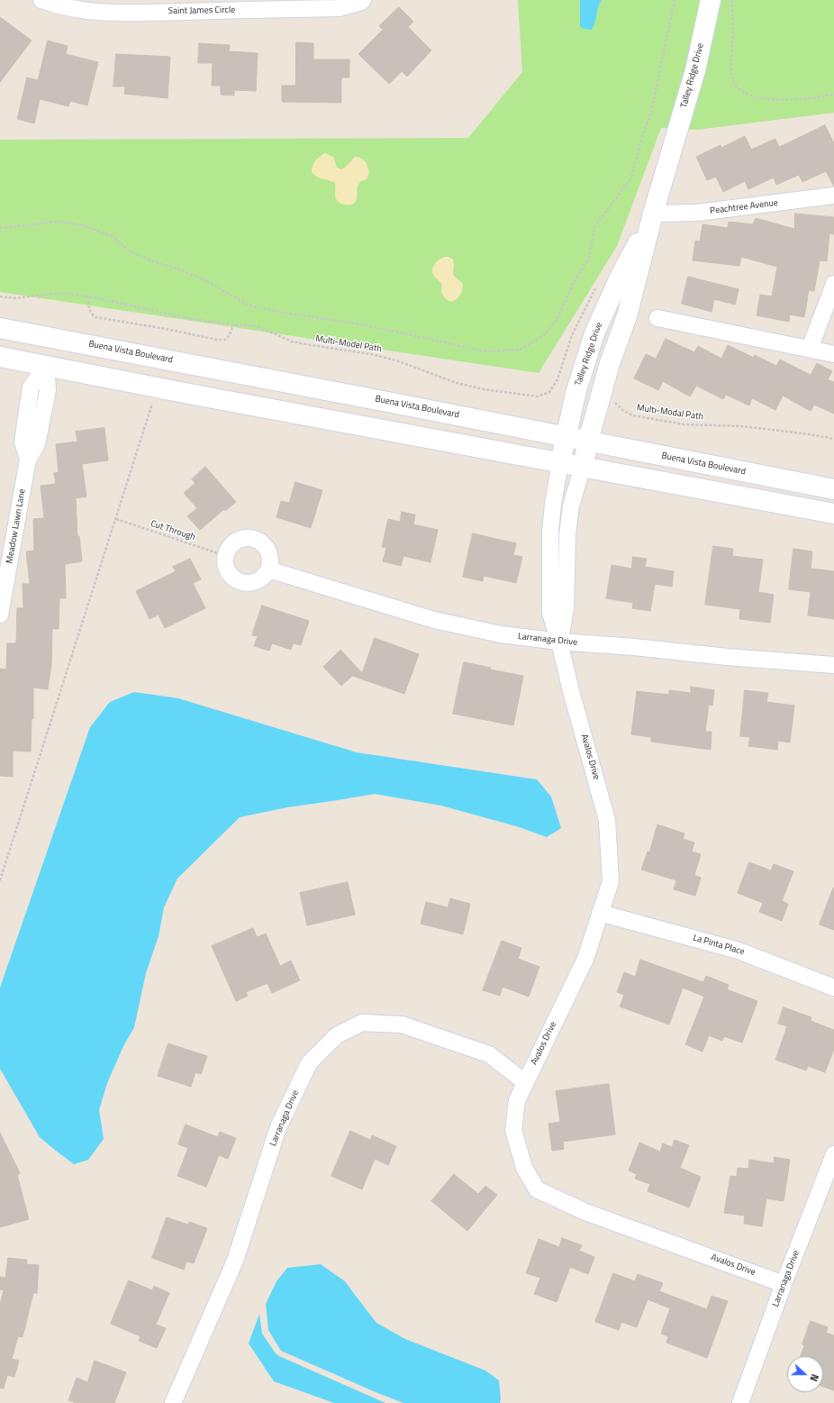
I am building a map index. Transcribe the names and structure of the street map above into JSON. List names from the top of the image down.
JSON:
{
  "streets": {
    "main road": ["Talley Ridge Drive", "Buena Vista Boulevard"],
    "street": [
      "Saint James Circle",
      "Peachtree Avenue",
      "Meadow Lawn Lane",
      "Larranaga Drive",
      "Avalos Drive",
      "La Pinta Place"
    ],
    "path": ["Multi-Model Path", "Multi-Modal Path", "Cut Through"]
  },
  "crossings": [
    ["Talley Ridge Drive", "Peachtree Avenue"],
    ["Talley Ridge Drive", "Buena Vista Boulevard"],
    ["Talley Ridge Drive", "Avalos Drive"],
    ["Cut Through", "Larranaga Drive"],
    ["Larranaga Drive", "Avalos Drive"],
    ["Avalos Drive", "La Pinta Place"]
  ],
  "north": "right"
}
